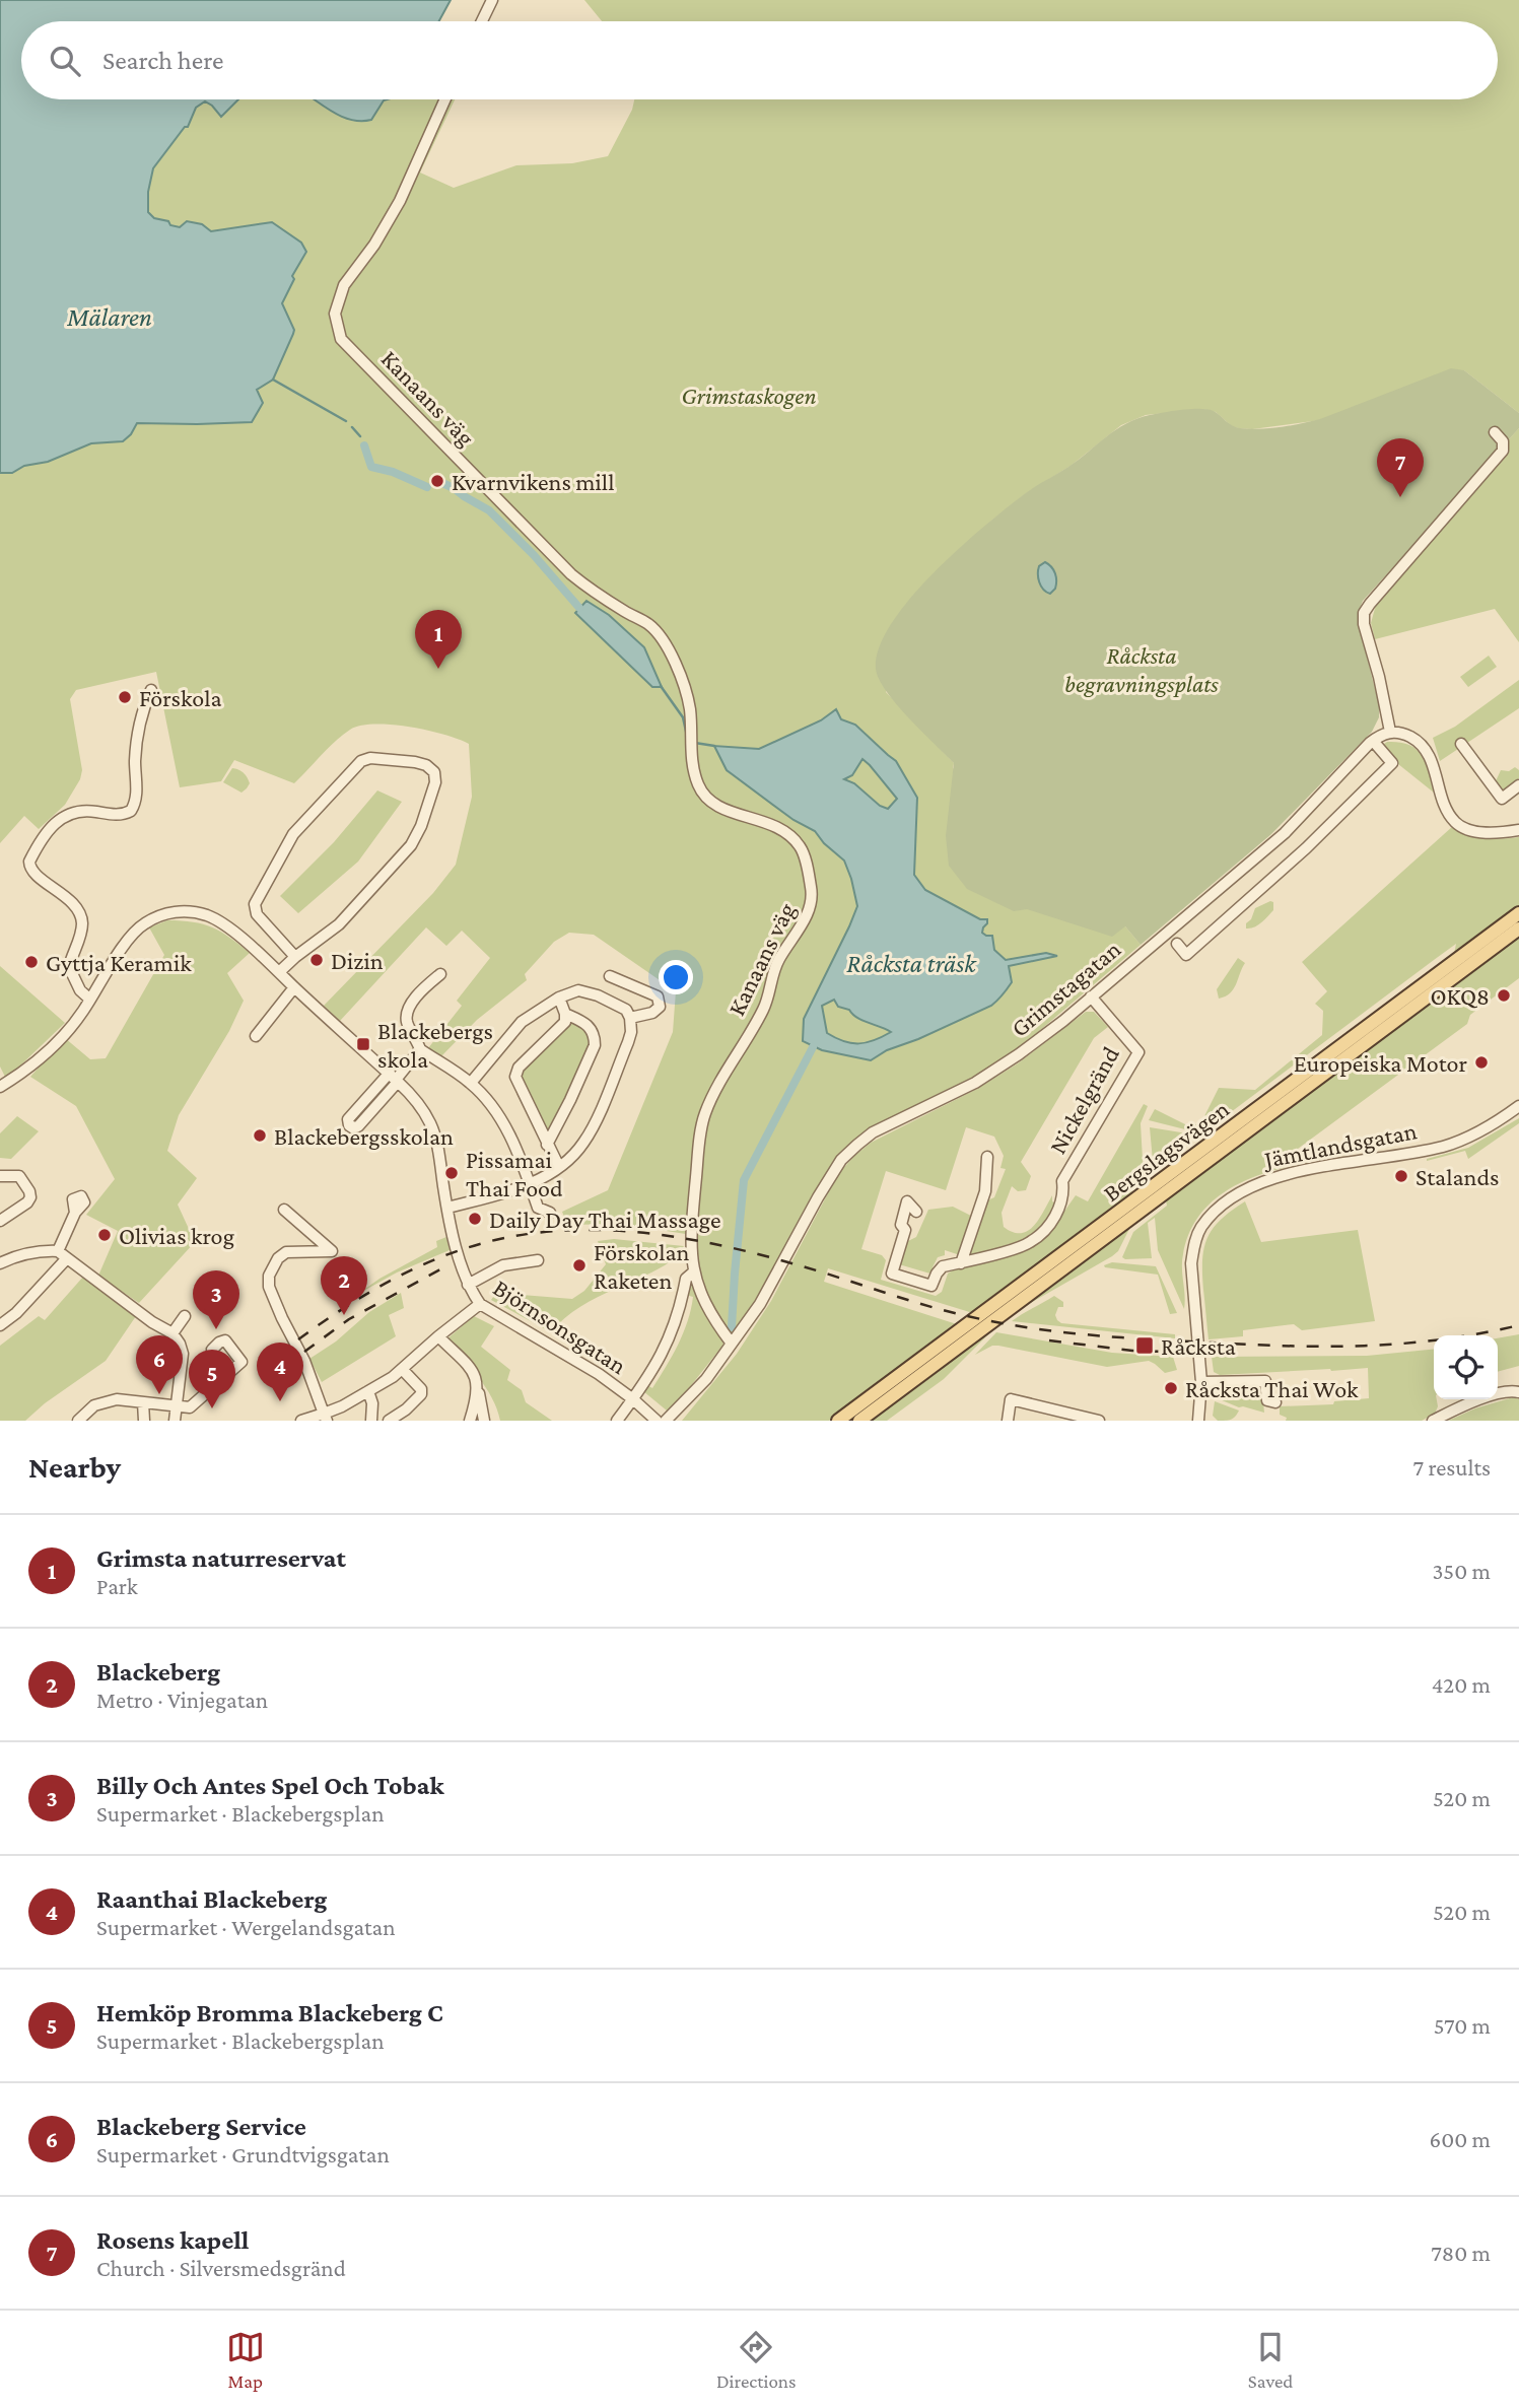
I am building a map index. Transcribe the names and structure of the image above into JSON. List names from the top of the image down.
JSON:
{
  "streets": {
    "main road": ["Bergslagsvägen"],
    "street": [
      "Kanaans väg",
      "Grimstagatan",
      "Nickelgränd",
      "Jämtlandsgatan",
      "Björnsonsgatan"
    ]
  },
  "crossings": [
    ["Kanaans väg", "Grimstagatan"],
    ["Kanaans väg", "Björnsonsgatan"],
    ["Grimstagatan", "Nickelgränd"]
  ],
  "water": ["Mälaren", "Råcksta träsk"],
  "parks": ["Grimstaskogen", "Råcksta begravningsplats"],
  "places": {
    "other": [
      "Kvarnvikens mill",
      "Förskola",
      "Dizin",
      "Gyttja Keramik",
      "OKQ8",
      "Europeiska Motor",
      "Blackebergsskolan",
      "Pissamai Thai Food",
      "Stalands",
      "Daily Day Thai Massage",
      "Olivias krog",
      "Förskolan Raketen",
      "Råcksta Thai Wok"
    ],
    "transit": ["Blackebergs skola", "Råcksta"]
  },
  "page": {
    "search": "Search here",
    "pins": [
      "7",
      "1",
      "2",
      "3",
      "6",
      "4",
      "5"
    ],
    "heading": ["Nearby", "7 results"],
    "list": [
      {
        "mark": "1",
        "name": "Grimsta naturreservat",
        "note": "Park",
        "value": "350 m"
      },
      {
        "mark": "2",
        "name": "Blackeberg",
        "note": "Metro · Vinjegatan",
        "value": "420 m"
      },
      {
        "mark": "3",
        "name": "Billy Och Antes Spel Och Tobak",
        "note": "Supermarket · Blackebergsplan",
        "value": "520 m"
      },
      {
        "mark": "4",
        "name": "Raanthai Blackeberg",
        "note": "Supermarket · Wergelandsgatan",
        "value": "520 m"
      },
      {
        "mark": "5",
        "name": "Hemköp Bromma Blackeberg C",
        "note": "Supermarket · Blackebergsplan",
        "value": "570 m"
      },
      {
        "mark": "6",
        "name": "Blackeberg Service",
        "note": "Supermarket · Grundtvigsgatan",
        "value": "600 m"
      },
      {
        "mark": "7",
        "name": "Rosens kapell",
        "note": "Church · Silversmedsgränd",
        "value": "780 m"
      }
    ],
    "nav": ["Map", "Directions", "Saved"]
  }
}
